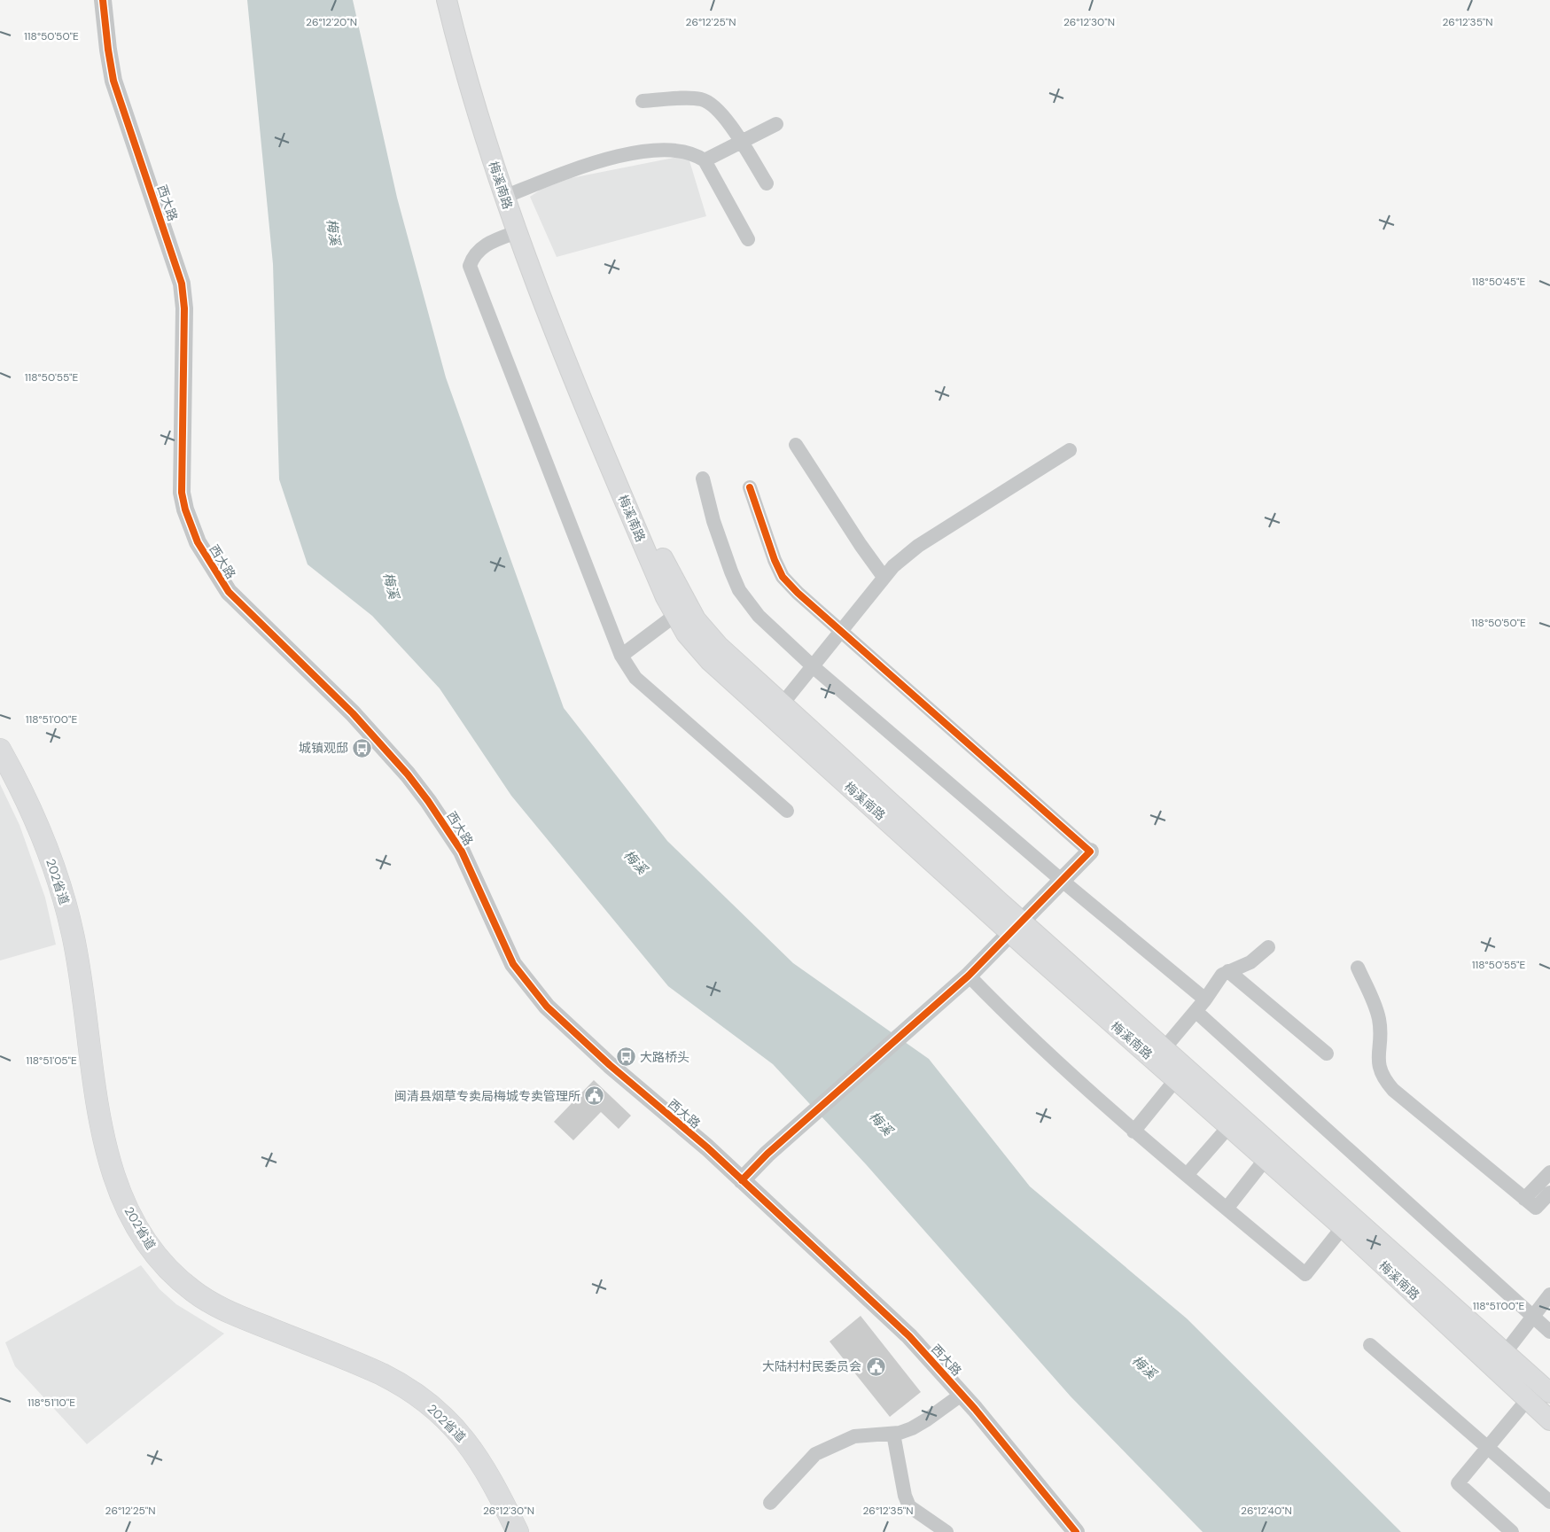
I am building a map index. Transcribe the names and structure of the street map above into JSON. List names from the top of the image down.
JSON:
{
  "streets": {
    "main road": ["梅溪南路", "202省道"],
    "street": ["西大路"]
  },
  "water": ["梅溪"],
  "places": {
    "bus stop": ["城镇观邸", "大路桥头"],
    "public building": ["闽清县烟草专卖局梅城专卖管理所", "大陆村村民委员会"]
  },
  "coordinates": [
    "26°12'20\"N",
    "26°12'25\"N",
    "26°12'30\"N",
    "26°12'35\"N",
    "118°50'50\"E",
    "118°50'45\"E",
    "118°50'55\"E",
    "118°51'00\"E",
    "118°51'05\"E",
    "118°51'10\"E",
    "26°12'40\"N"
  ]
}
